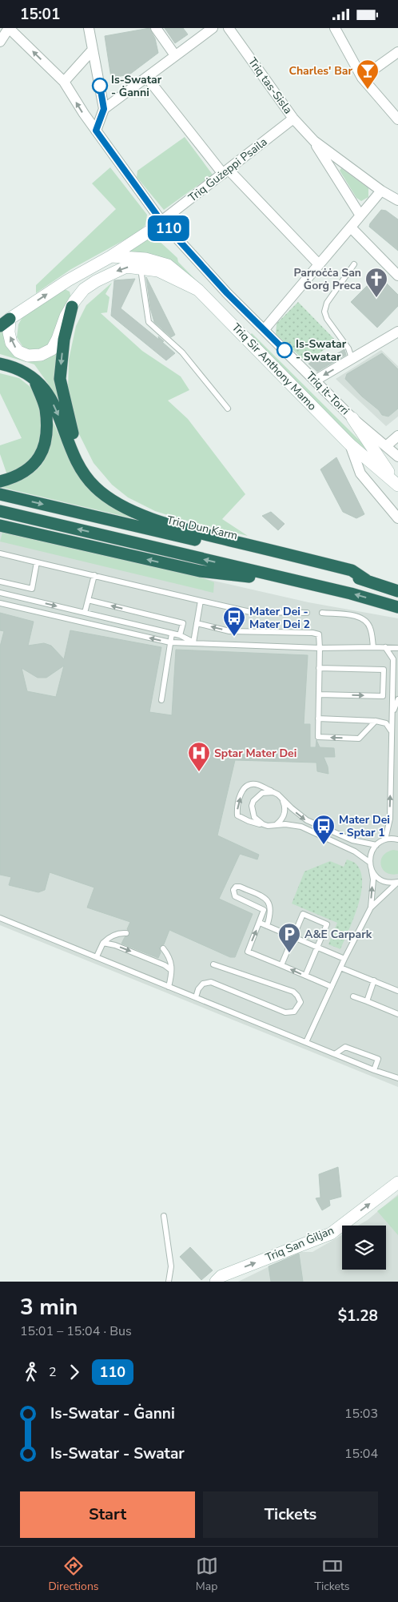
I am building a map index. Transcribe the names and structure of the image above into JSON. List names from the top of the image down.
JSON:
{
  "streets": {
    "highway": ["Triq Dun Karm"],
    "main road": ["Triq Sir Anthony Mamo", "Triq San Ġiljan"],
    "street": ["Triq tas-Sisla", "Triq Ġużeppi Psaila", "Triq it-Torri"]
  },
  "crossings": [
    ["Triq tas-Sisla", "Triq Ġużeppi Psaila"],
    ["Triq Ġużeppi Psaila", "Triq it-Torri"]
  ],
  "one_way": ["Triq San Ġiljan"],
  "places": {
    "other": ["Is-Swatar - Ġanni", "Is-Swatar - Swatar"],
    "bar": ["Charles' Bar"],
    "church": ["Parroċċa San Ġorġ Preca"],
    "bus stop": ["Mater Dei - Mater Dei 2", "Mater Dei - Sptar 1"],
    "hospital": ["Sptar Mater Dei"],
    "parking": ["A&E Carpark"]
  },
  "lines": ["bus line 110"],
  "page": {
    "status": "15:01",
    "on_map": "110",
    "heading": ["3 min", "15:01 – 15:04 · Bus", "$1.28"],
    "legs": ["2", "110"],
    "list": [
      {
        "name": "Is-Swatar - Ġanni",
        "value": "15:03"
      },
      {
        "name": "Is-Swatar - Swatar",
        "value": "15:04"
      }
    ],
    "buttons": ["Start", "Tickets"],
    "tabs": ["Directions", "Map", "Tickets"]
  }
}
